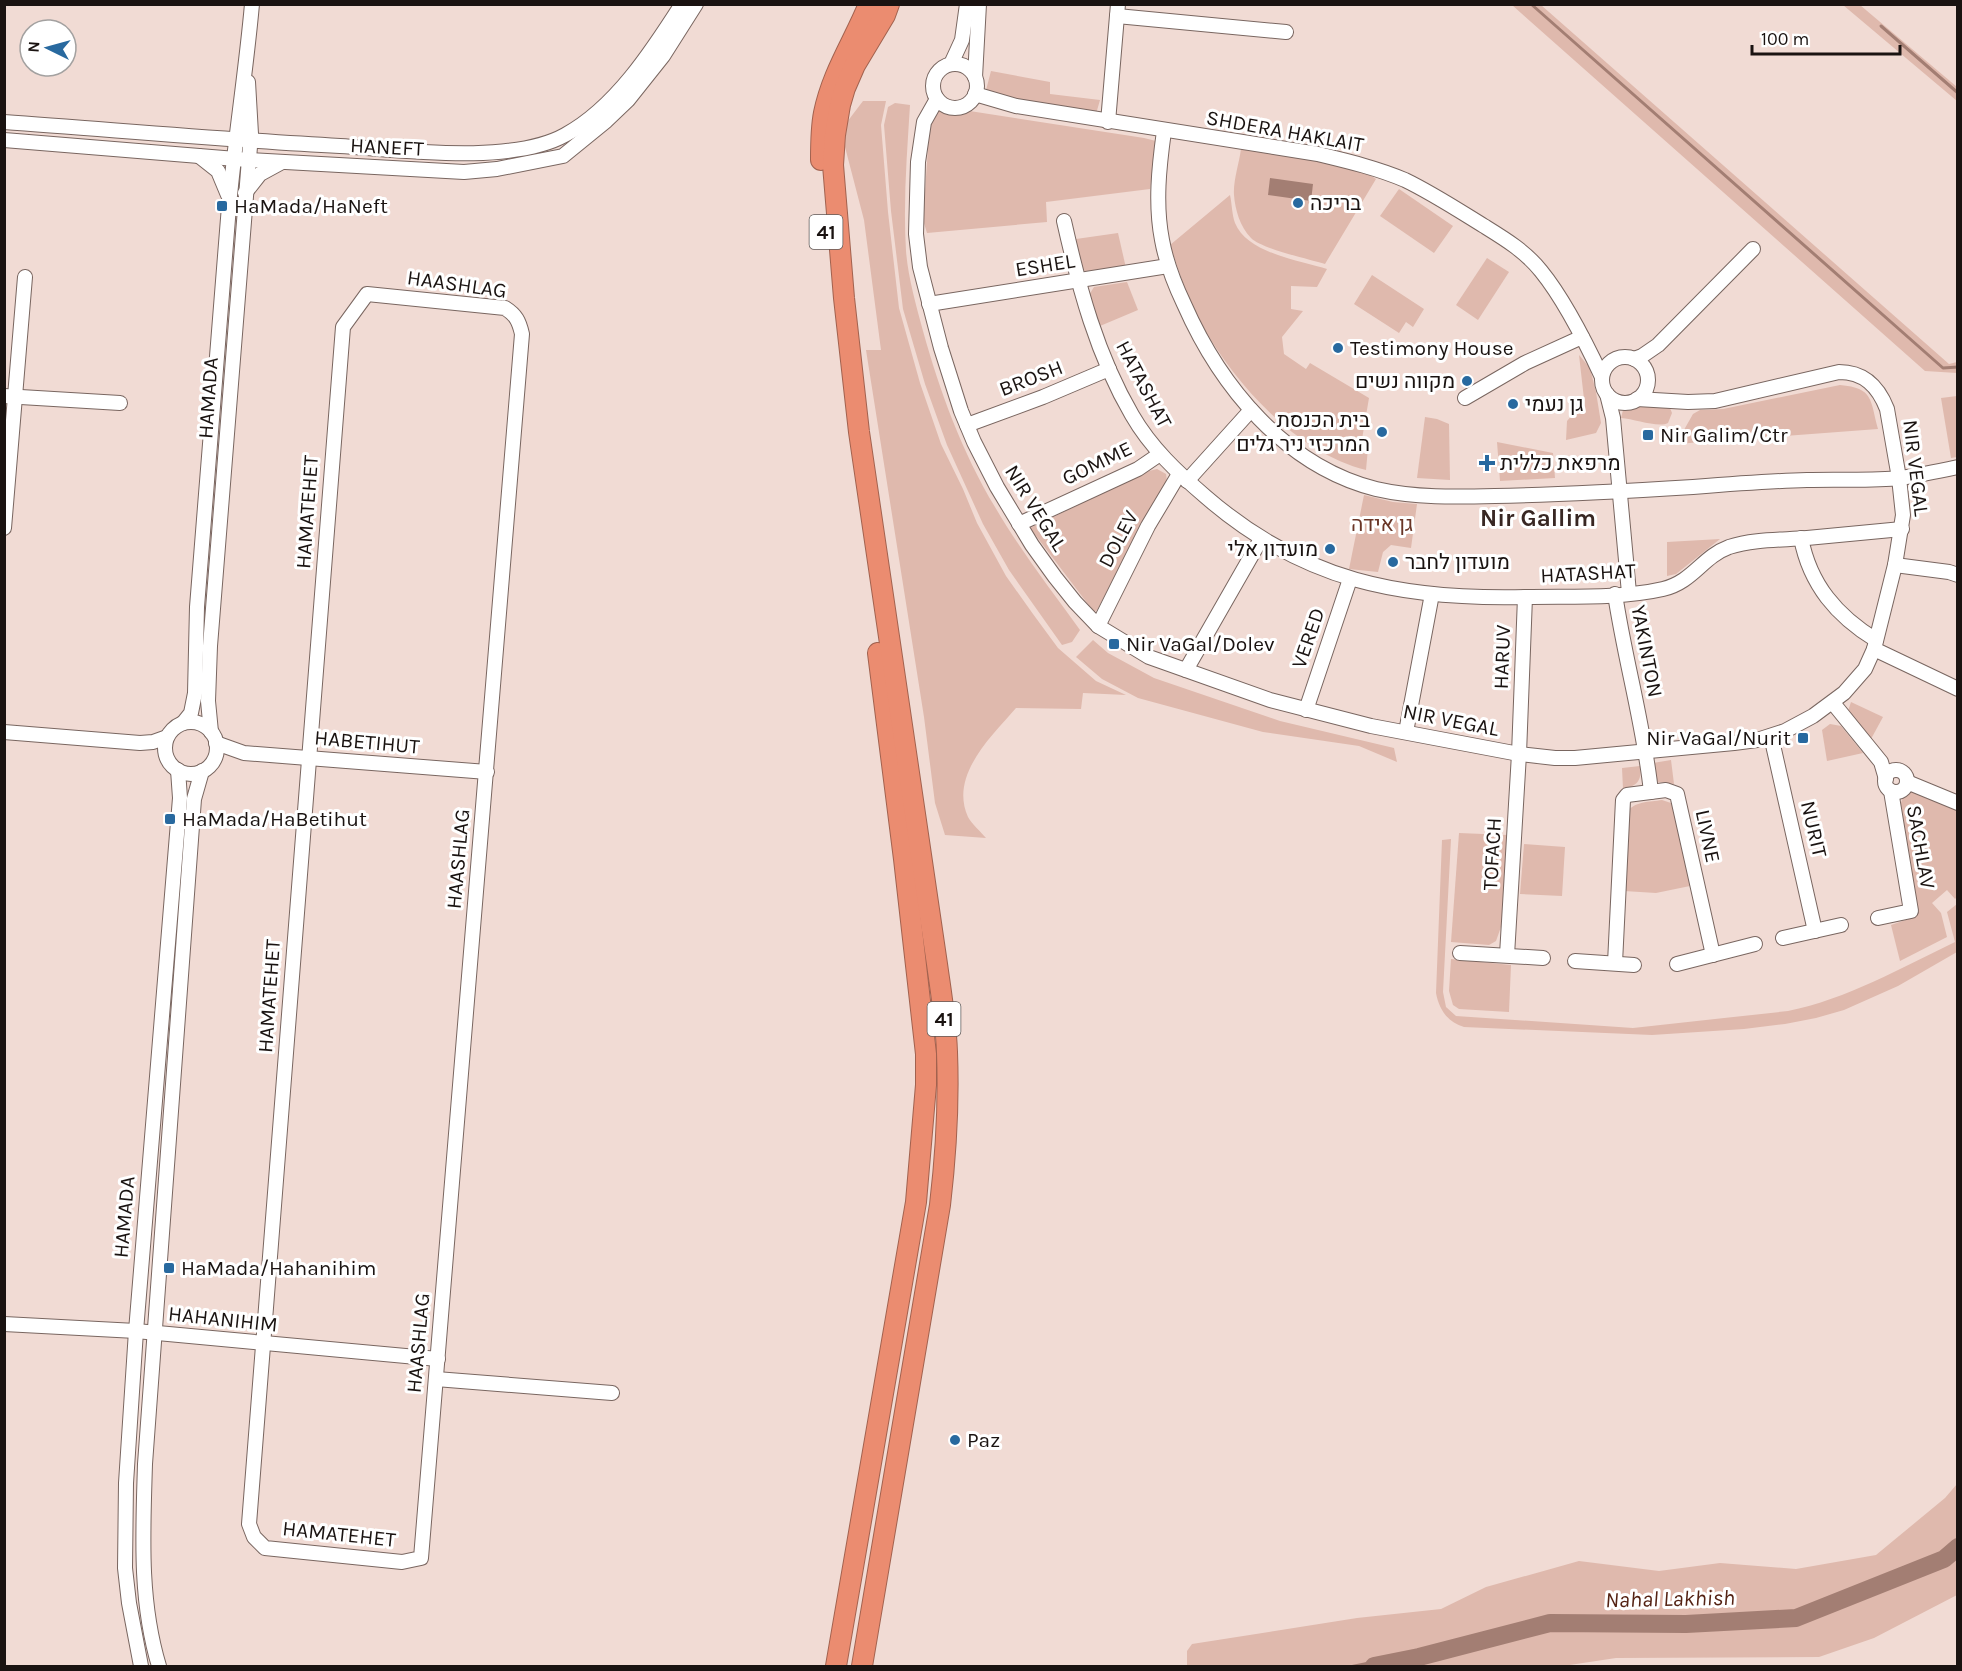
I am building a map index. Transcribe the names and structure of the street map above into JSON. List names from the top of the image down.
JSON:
{
  "streets": {
    "highway": ["41"],
    "street": [
      "SHDERA HAKLAIT",
      "HANEFT",
      "ESHEL",
      "HAASHLAG",
      "BROSH",
      "HATASHAT",
      "HAMADA",
      "GOMME",
      "NIR VEGAL",
      "HAMATEHET",
      "DOLEV",
      "VERED",
      "YAKINTON",
      "HARUV",
      "HABETIHUT",
      "NURIT",
      "LIVNE",
      "SACHLAV",
      "TOFACH",
      "HAHANIHIM"
    ]
  },
  "crossings": [
    ["SHDERA HAKLAIT", "NIR VEGAL"],
    ["SHDERA HAKLAIT", "YAKINTON"],
    ["HANEFT", "HAMADA"],
    ["ESHEL", "HATASHAT"],
    ["ESHEL", "NIR VEGAL"],
    ["HAASHLAG", "HAMATEHET"],
    ["HAASHLAG", "HABETIHUT"],
    ["HAASHLAG", "HAHANIHIM"],
    ["BROSH", "HATASHAT"],
    ["BROSH", "NIR VEGAL"],
    ["HATASHAT", "GOMME"],
    ["HATASHAT", "NIR VEGAL"],
    ["HATASHAT", "DOLEV"],
    ["HATASHAT", "VERED"],
    ["HATASHAT", "YAKINTON"],
    ["HATASHAT", "HARUV"],
    ["HAMADA", "HABETIHUT"],
    ["HAMADA", "HAHANIHIM"],
    ["GOMME", "NIR VEGAL"],
    ["NIR VEGAL", "DOLEV"],
    ["NIR VEGAL", "VERED"],
    ["NIR VEGAL", "YAKINTON"],
    ["NIR VEGAL", "HARUV"],
    ["NIR VEGAL", "NURIT"],
    ["NIR VEGAL", "TOFACH"],
    ["HAMATEHET", "HABETIHUT"],
    ["HAMATEHET", "HAHANIHIM"],
    ["HARUV", "TOFACH"]
  ],
  "districts": ["Nir Gallim"],
  "water": ["Nahal Lakhish"],
  "parks": ["גן אידה"],
  "places": {
    "other": [
      "בריכה",
      "Testimony House",
      "מקווה נשים",
      "גן נעמי",
      "בית הכנסת המרכזי ניר גלים",
      "מועדון אלי",
      "מועדון לחבר",
      "Paz"
    ],
    "transit": [
      "HaMada/HaNeft",
      "Nir Galim/Ctr",
      "Nir VaGal/Dolev",
      "Nir VaGal/Nurit",
      "HaMada/HaBetihut",
      "HaMada/Hahanihim"
    ],
    "health": ["מרפאת כללית"]
  },
  "scale_bar": "100 m",
  "north": "left"
}
